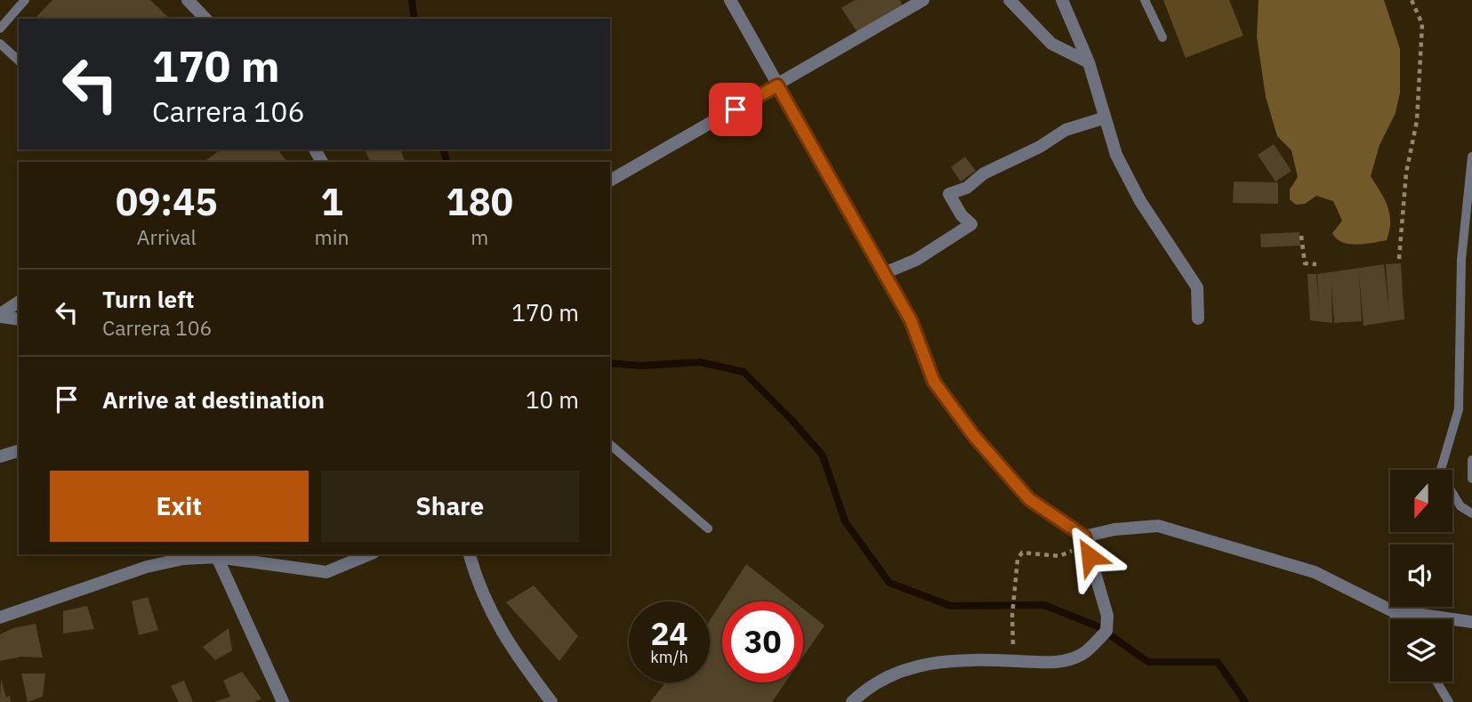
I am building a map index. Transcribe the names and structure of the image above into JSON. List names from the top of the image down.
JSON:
{
  "north": "bottom",
  "page": {
    "turn": ["170 m", "Carrera 106"],
    "eta": [
      "09:45",
      "Arrival",
      "1",
      "min",
      "180",
      "m"
    ],
    "list": [
      {
        "name": "Turn left",
        "note": "Carrera 106",
        "value": "170 m"
      },
      {
        "name": "Arrive at destination",
        "value": "10 m"
      }
    ],
    "buttons": ["Exit", "Share"],
    "speed": "24 km/h",
    "limit": "30"
  }
}
